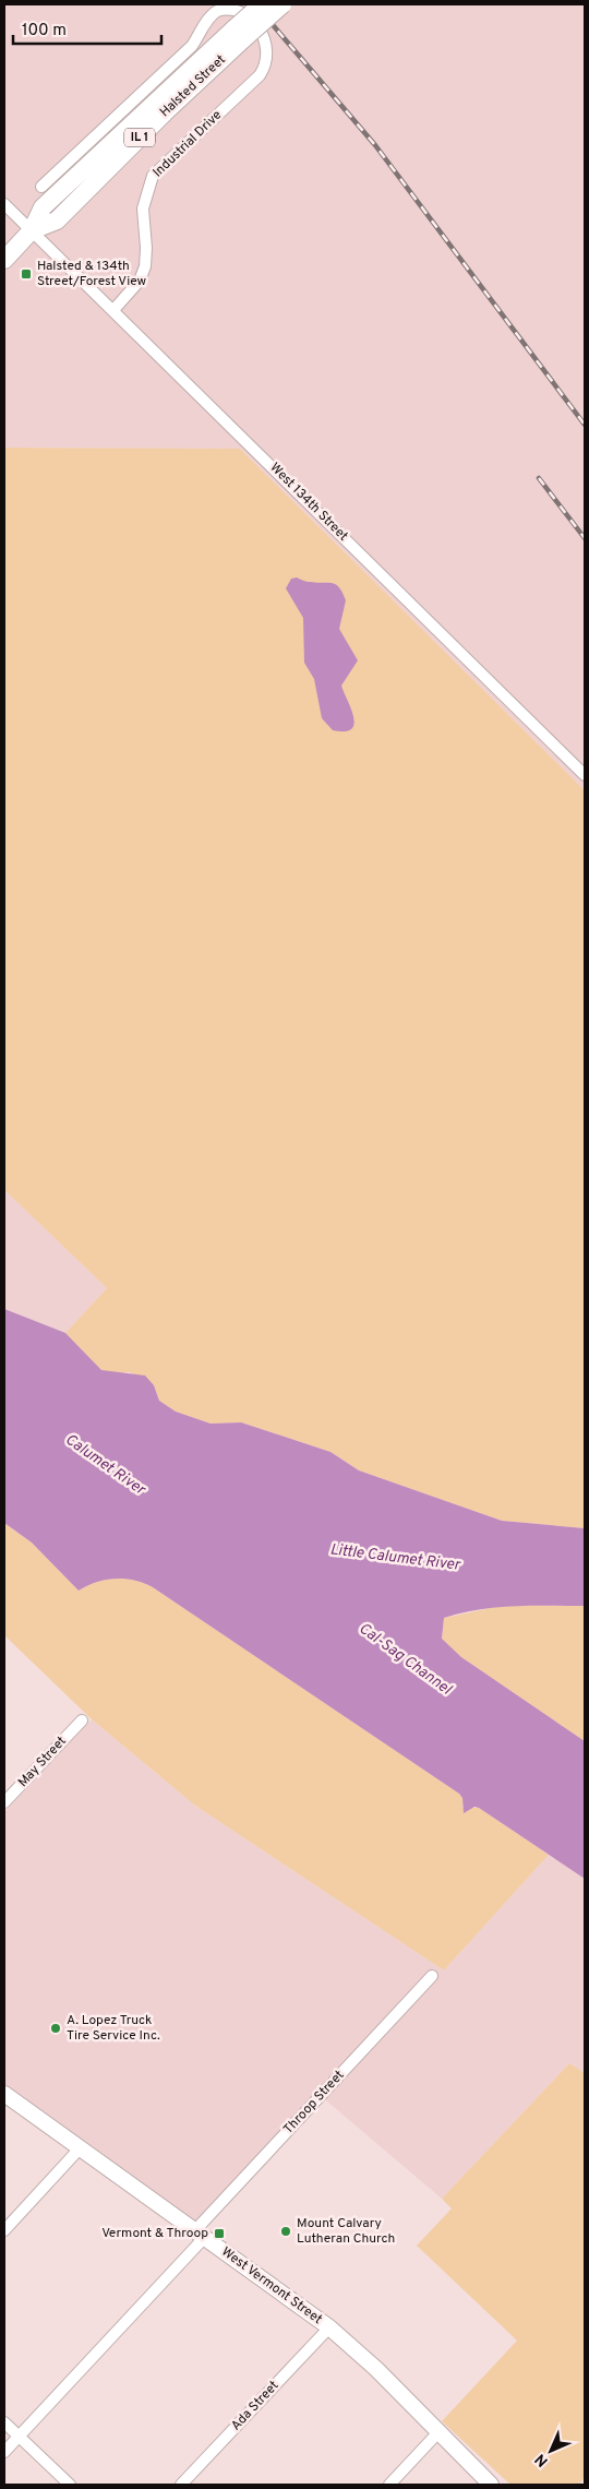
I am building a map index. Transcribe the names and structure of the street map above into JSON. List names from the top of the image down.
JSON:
{
  "streets": {
    "main road": ["Halsted Street", "IL 1"],
    "street": [
      "Industrial Drive",
      "West 134th Street",
      "May Street",
      "Throop Street",
      "West Vermont Street",
      "Ada Street"
    ]
  },
  "crossings": [
    ["Halsted Street", "West 134th Street"],
    ["Industrial Drive", "West 134th Street"],
    ["Throop Street", "West Vermont Street"],
    ["West Vermont Street", "Ada Street"]
  ],
  "water": ["Calumet River", "Little Calumet River", "Cal-Sag Channel"],
  "places": {
    "transit": ["Halsted & 134th Street/Forest View", "Vermont & Throop"],
    "other": ["A. Lopez Truck Tire Service Inc.", "Mount Calvary Lutheran Church"]
  },
  "scale_bar": "100 m",
  "north": "bottom left"
}
